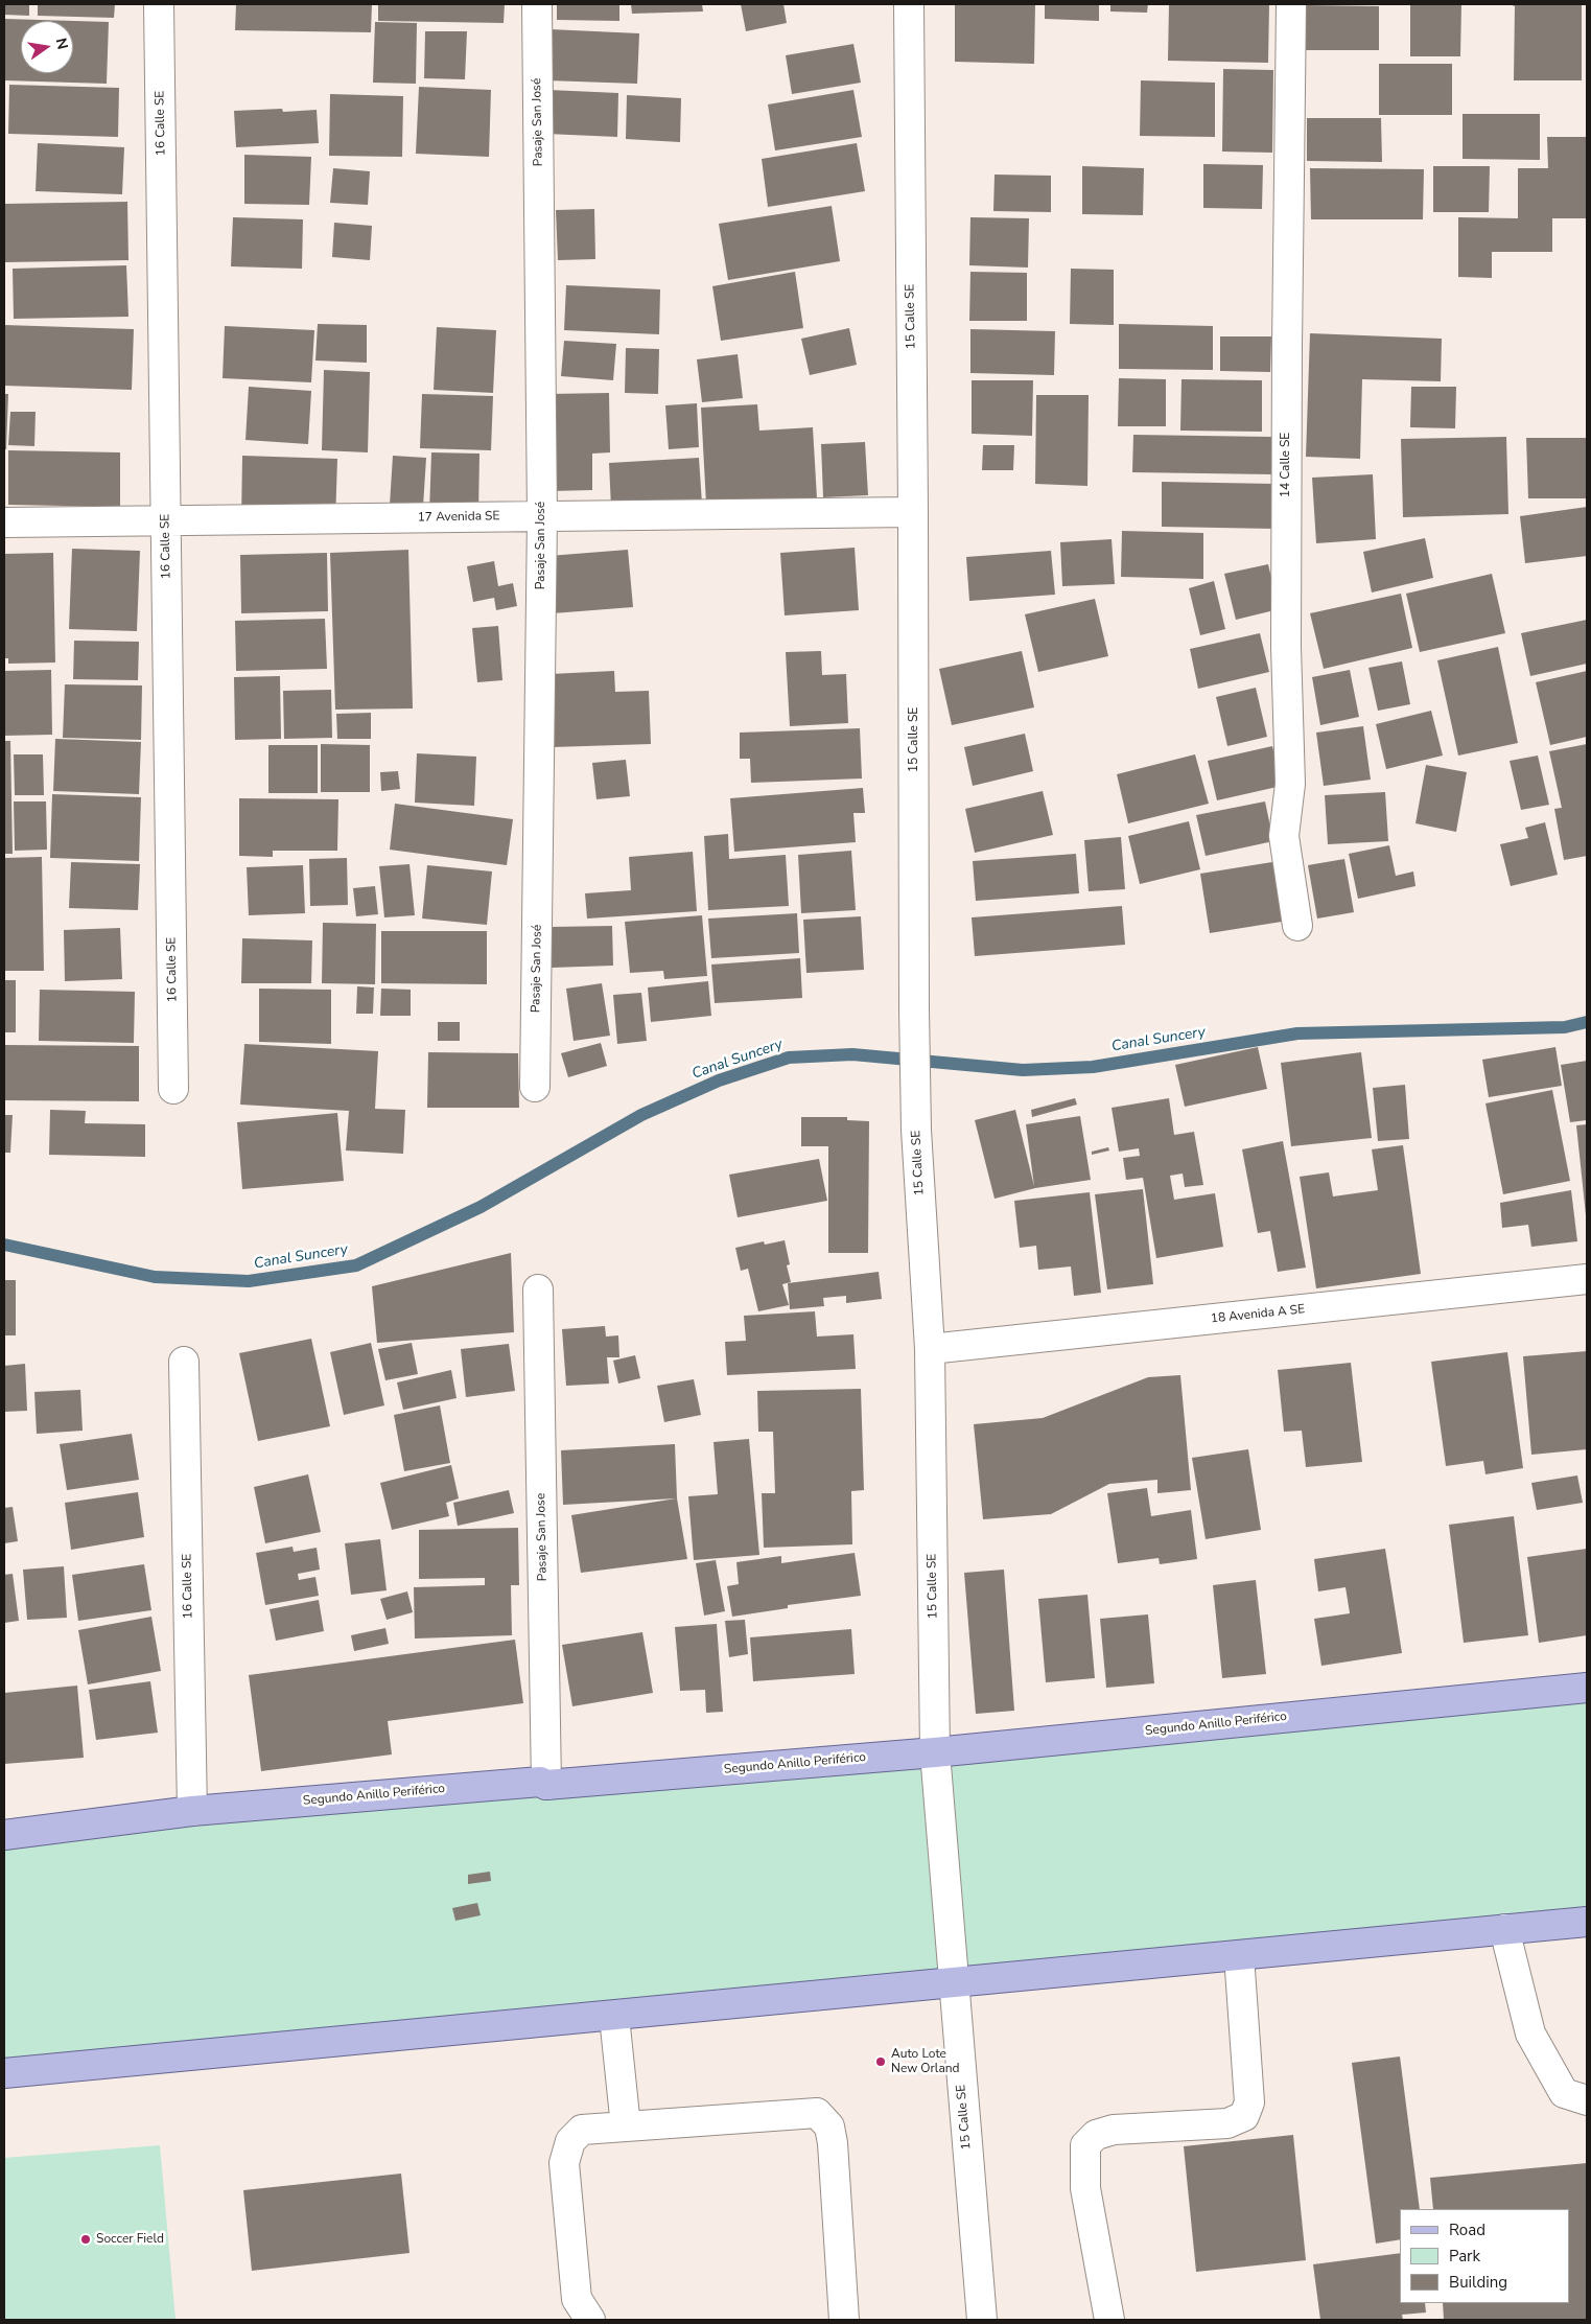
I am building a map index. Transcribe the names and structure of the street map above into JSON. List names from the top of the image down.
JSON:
{
  "streets": {
    "main road": ["Segundo Anillo Periférico"],
    "street": [
      "Pasaje San José",
      "16 Calle SE",
      "15 Calle SE",
      "14 Calle SE",
      "17 Avenida SE",
      "18 Avenida A SE",
      "Pasaje San Jose"
    ]
  },
  "crossings": [
    ["Pasaje San José", "17 Avenida SE"],
    ["16 Calle SE", "17 Avenida SE"],
    ["16 Calle SE", "Segundo Anillo Periférico"],
    ["15 Calle SE", "17 Avenida SE"],
    ["15 Calle SE", "18 Avenida A SE"],
    ["15 Calle SE", "Segundo Anillo Periférico"],
    ["Pasaje San Jose", "Segundo Anillo Periférico"]
  ],
  "water": ["Canal Suncery"],
  "places": ["Auto Lote New Orland", "Soccer Field"],
  "legend": ["Road", "Park", "Building"],
  "north": "right"
}
